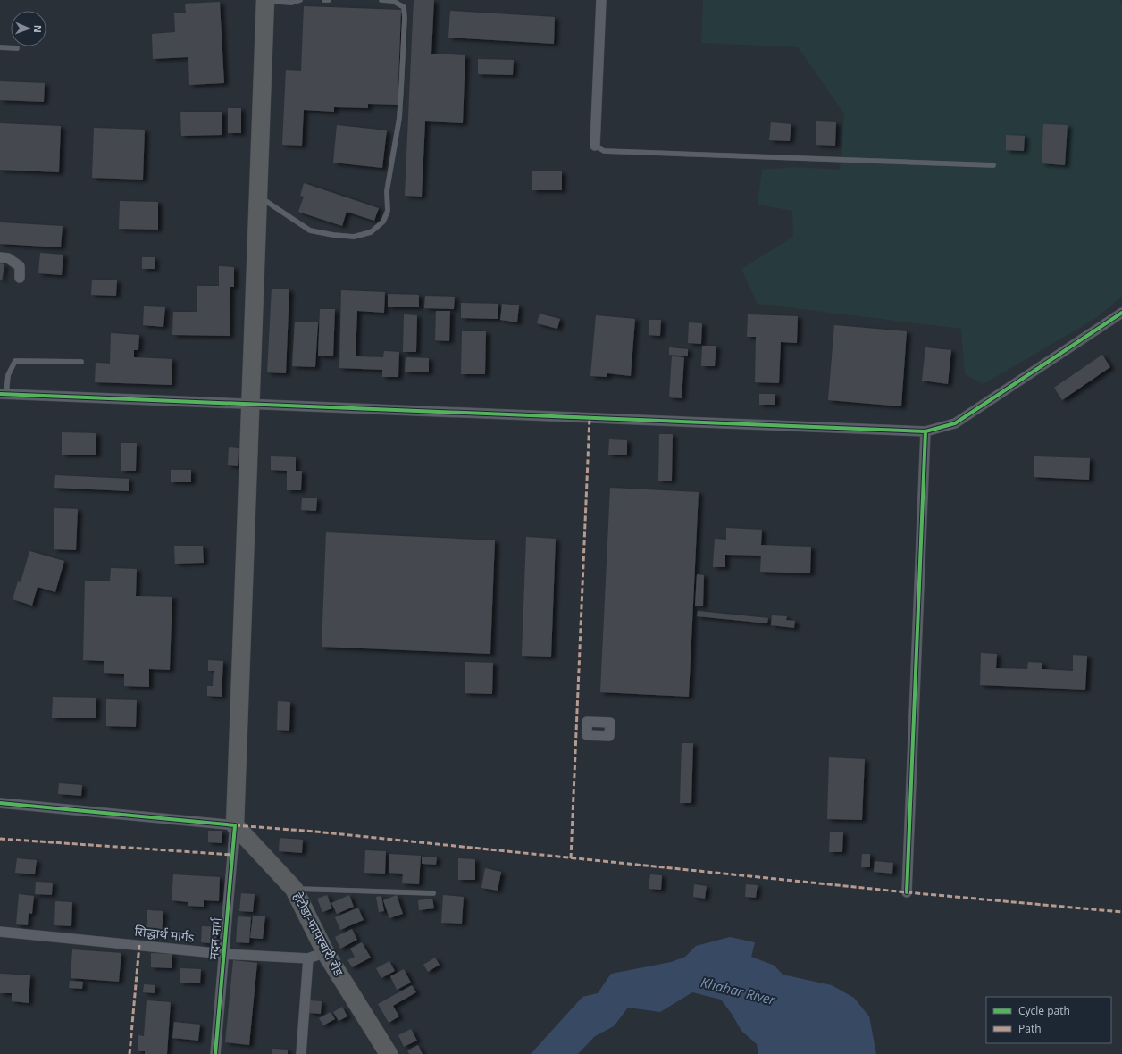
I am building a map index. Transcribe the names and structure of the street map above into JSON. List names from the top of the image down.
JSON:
{
  "streets": {
    "highway": ["हेटौडा-फापरबारी रोड"],
    "street": ["सिद्धार्थ मार्गs", "मदन मार्ग"]
  },
  "crossings": [
    ["सिद्धार्थ मार्गs", "हेटौडा-फापरबारी रोड"],
    ["सिद्धार्थ मार्गs", "मदन मार्ग"],
    ["हेटौडा-फापरबारी रोड", "मदन मार्ग"]
  ],
  "water": ["Khahar River"],
  "legend": ["Cycle path", "Path"],
  "north": "right"
}
